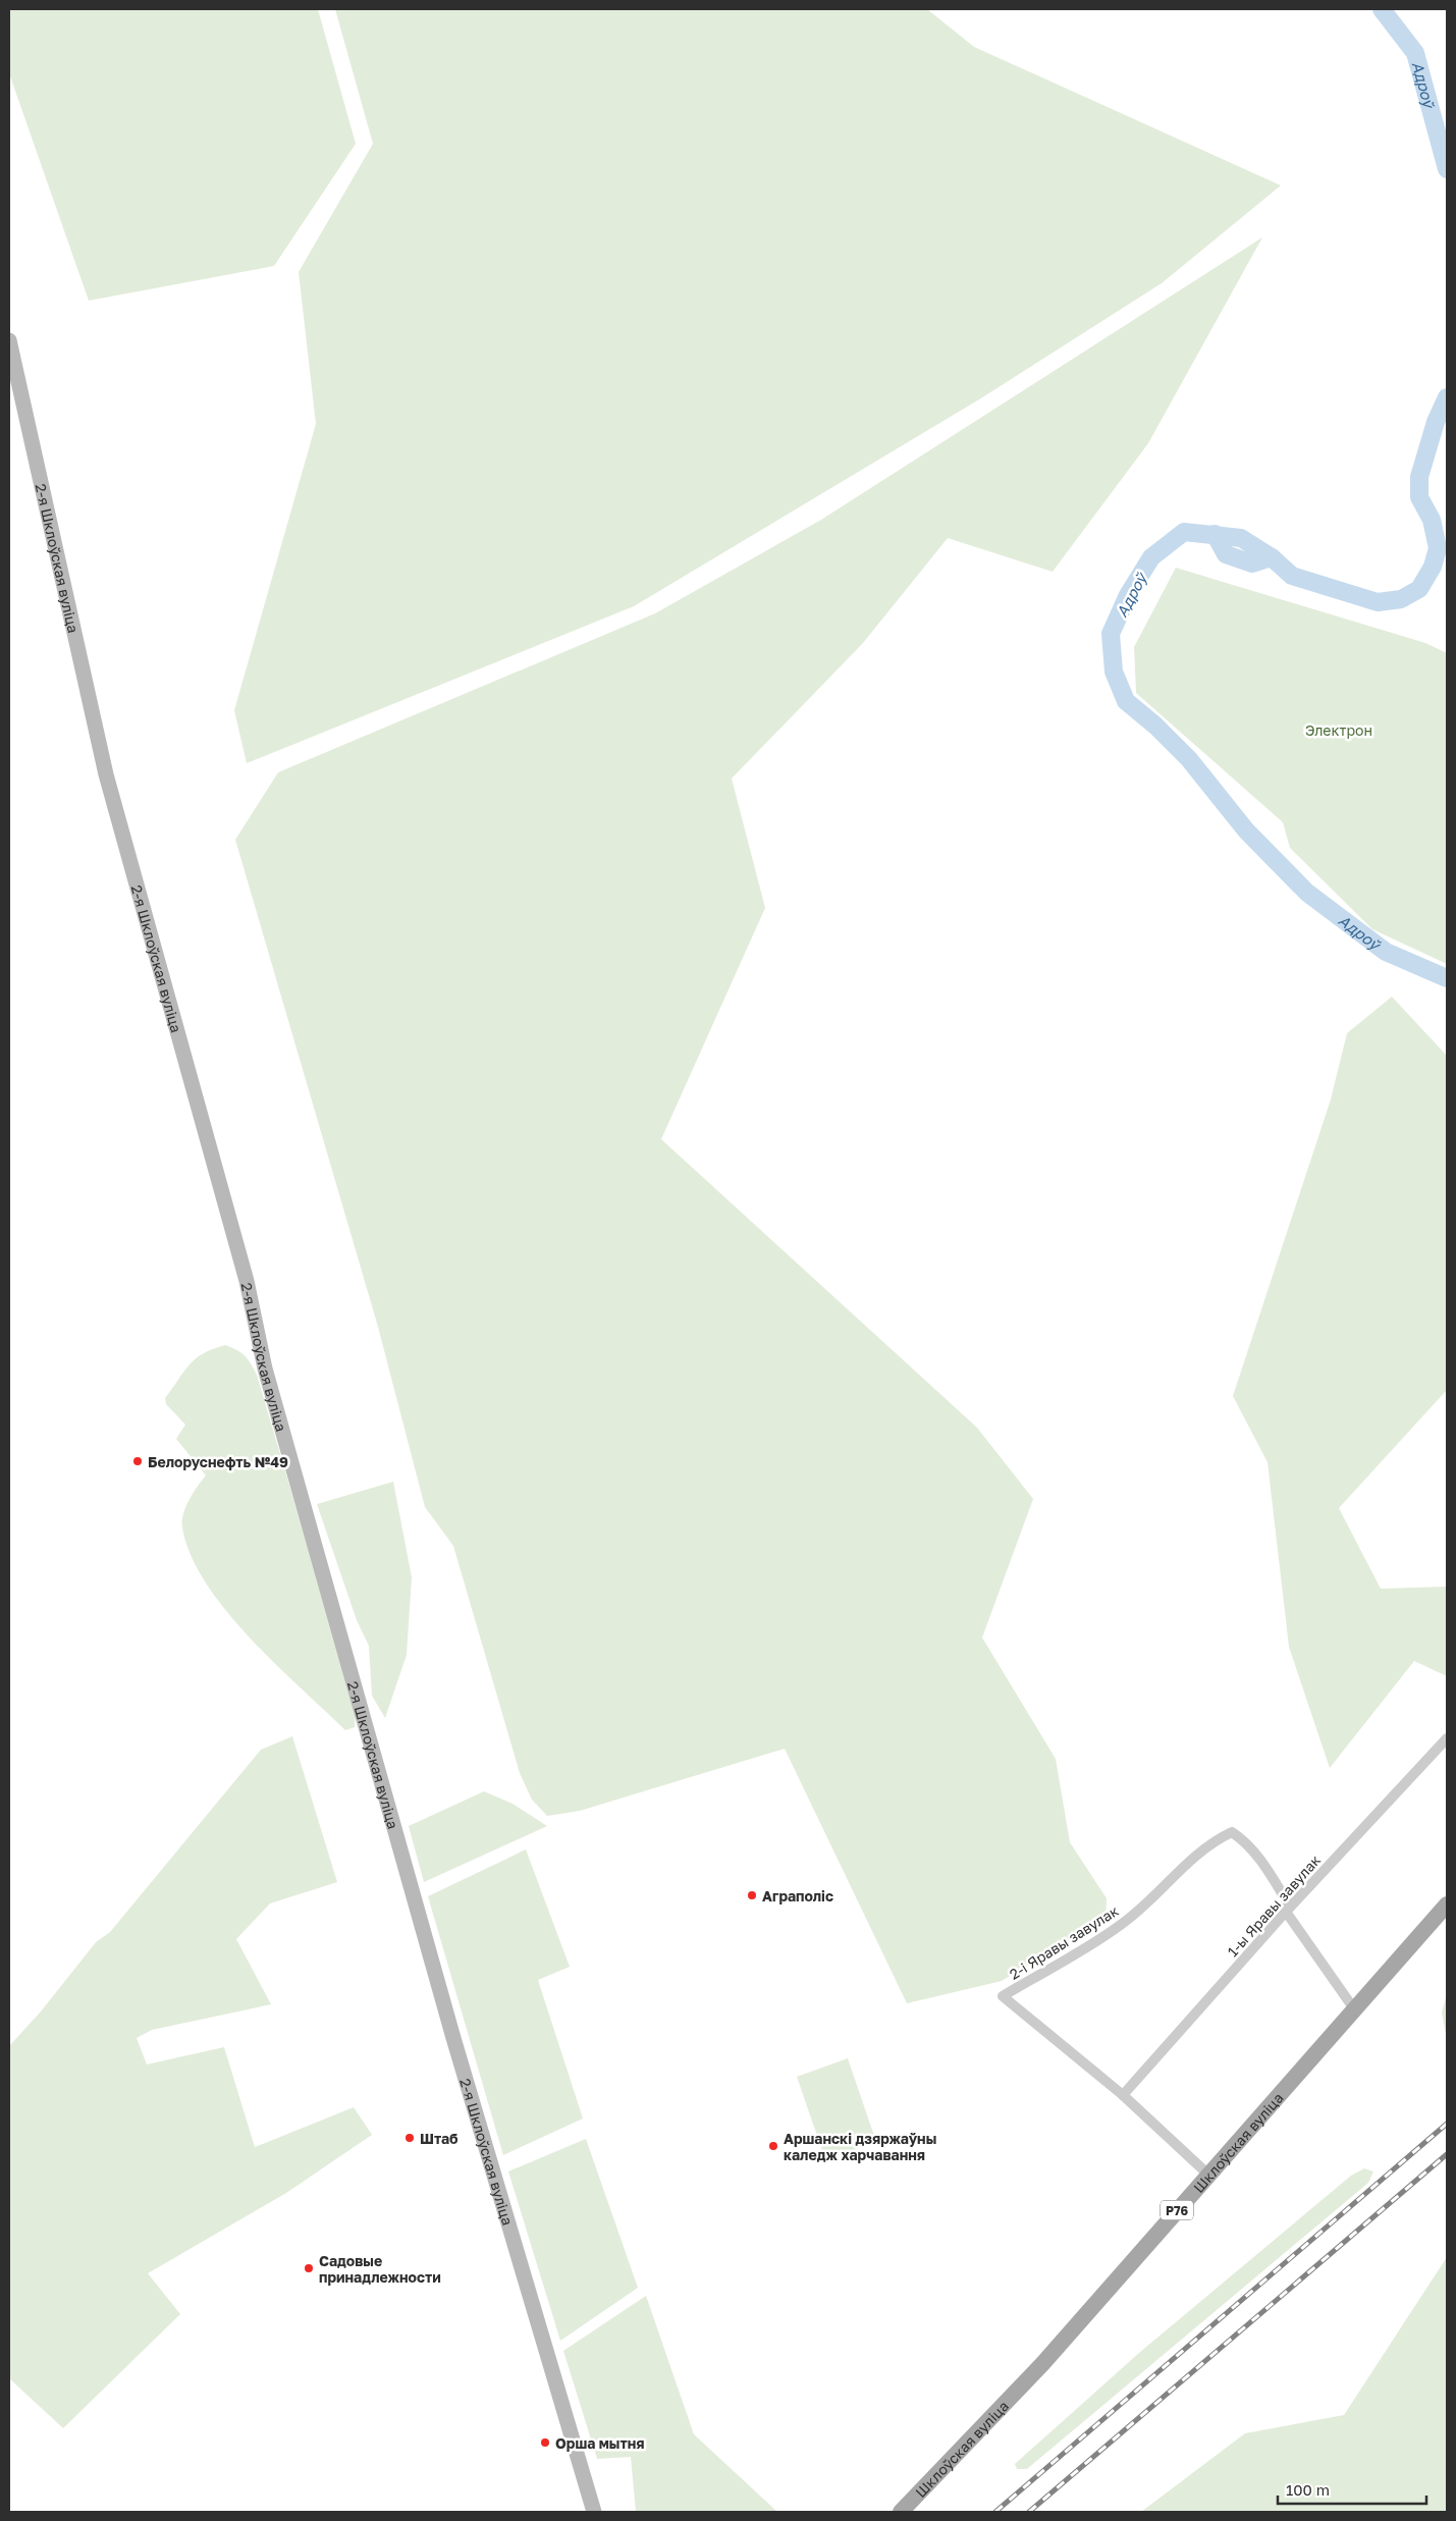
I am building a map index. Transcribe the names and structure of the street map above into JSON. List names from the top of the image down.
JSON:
{
  "streets": {
    "main road": ["Шклоўская вуліца", "Р76"],
    "street": ["2-я Шклоўская вуліца", "1-ы Яравы завулак", "2-і Яравы завулак"]
  },
  "crossings": [
    ["1-ы Яравы завулак", "2-і Яравы завулак"]
  ],
  "water": ["Адроў"],
  "parks": ["Электрон"],
  "places": [
    "Белоруснефть №49",
    "Аграполіс",
    "Штаб",
    "Аршанскі дзяржаўны каледж харчавання",
    "Садовые принадлежности",
    "Орша мытня"
  ],
  "scale_bar": "100 m"
}
